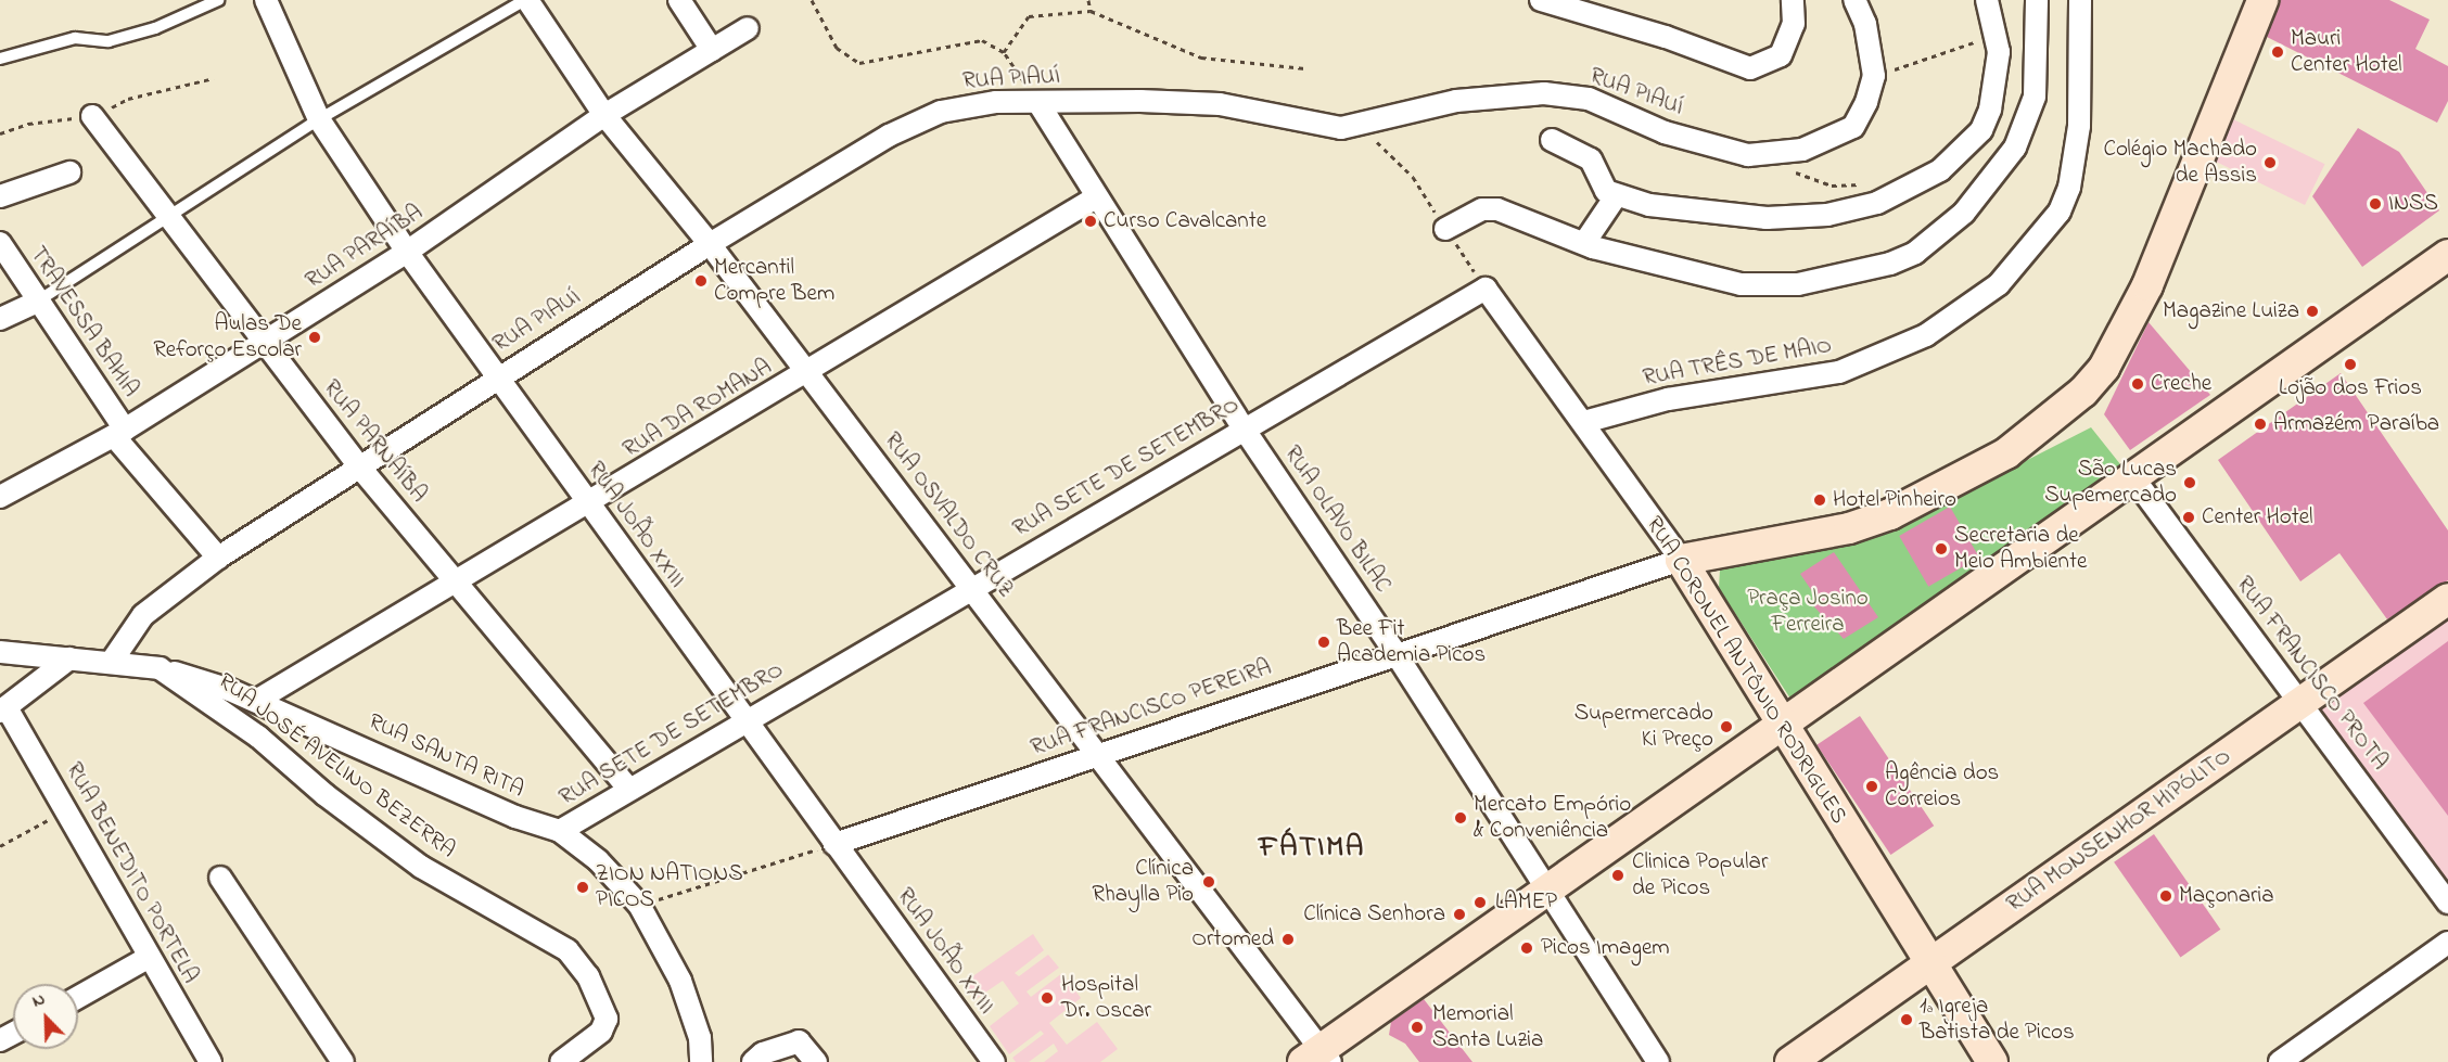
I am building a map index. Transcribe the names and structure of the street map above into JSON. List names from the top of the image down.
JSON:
{
  "streets": {
    "street": [
      "RUA PIAUÍ",
      "RUA PARAÍBA",
      "TRAVESSA BAHIA",
      "RUA TRÊS DE MAIO",
      "RUA DA ROMANA",
      "RUA PARNAÍBA",
      "RUA SETE DE SETEMBRO",
      "RUA OSVALDO CRUZ",
      "RUA OLAVO BILAC",
      "RUA JOÃO XXIII",
      "RUA CORONEL ANTÔNIO RODRIGUES",
      "RUA FRANCISCO PROTA",
      "RUA FRANCISCO PEREIRA",
      "RUA SANTA RITA",
      "RUA JOSÉ AVELINO BEZERRA",
      "RUA MONSENHOR HIPÓLITO",
      "RUA BENEDITO PORTELA"
    ]
  },
  "crossings": [
    ["RUA PIAUÍ", "TRAVESSA BAHIA"],
    ["RUA PIAUÍ", "RUA PARNAÍBA"],
    ["RUA PIAUÍ", "RUA OSVALDO CRUZ"],
    ["RUA PIAUÍ", "RUA OLAVO BILAC"],
    ["RUA PIAUÍ", "RUA JOÃO XXIII"],
    ["RUA PARAÍBA", "TRAVESSA BAHIA"],
    ["RUA PARAÍBA", "RUA PARNAÍBA"],
    ["RUA PARAÍBA", "RUA OSVALDO CRUZ"],
    ["RUA PARAÍBA", "RUA JOÃO XXIII"],
    ["RUA TRÊS DE MAIO", "RUA CORONEL ANTÔNIO RODRIGUES"],
    ["RUA DA ROMANA", "RUA PARNAÍBA"],
    ["RUA DA ROMANA", "RUA OSVALDO CRUZ"],
    ["RUA DA ROMANA", "RUA OLAVO BILAC"],
    ["RUA DA ROMANA", "RUA JOÃO XXIII"],
    ["RUA DA ROMANA", "RUA SANTA RITA"],
    ["RUA PARNAÍBA", "RUA SETE DE SETEMBRO"],
    ["RUA SETE DE SETEMBRO", "RUA OSVALDO CRUZ"],
    ["RUA SETE DE SETEMBRO", "RUA OLAVO BILAC"],
    ["RUA SETE DE SETEMBRO", "RUA JOÃO XXIII"],
    ["RUA SETE DE SETEMBRO", "RUA CORONEL ANTÔNIO RODRIGUES"],
    ["RUA SETE DE SETEMBRO", "RUA SANTA RITA"],
    ["RUA OSVALDO CRUZ", "RUA FRANCISCO PEREIRA"],
    ["RUA OLAVO BILAC", "RUA FRANCISCO PEREIRA"],
    ["RUA JOÃO XXIII", "RUA FRANCISCO PEREIRA"],
    ["RUA CORONEL ANTÔNIO RODRIGUES", "RUA FRANCISCO PEREIRA"],
    ["RUA CORONEL ANTÔNIO RODRIGUES", "RUA MONSENHOR HIPÓLITO"],
    ["RUA FRANCISCO PROTA", "RUA MONSENHOR HIPÓLITO"],
    ["RUA SANTA RITA", "RUA JOSÉ AVELINO BEZERRA"]
  ],
  "districts": ["FÁTIMA"],
  "parks": ["Praça Josino Ferreira"],
  "places": [
    "Mauri Center Hotel",
    "Colégio Machado de Assis",
    "INSS",
    "Curso Cavalcante",
    "Mercantil Compre Bem",
    "Magazine Luiza",
    "Aulas De Reforço Escolar",
    "Lojão dos Frios",
    "Creche",
    "Armazém Paraíba",
    "São Lucas Supemercado",
    "Hotel Pinheiro",
    "Center Hotel",
    "Secretaria de Meio Ambiente",
    "Bee Fit Academia Picos",
    "Supermercado Ki Preço",
    "Agência dos Correios",
    "Mercato Empório & Conveniência",
    "Clinica Popular de Picos",
    "Clínica Rhaylla Pio",
    "ZION NATIONS PICOS",
    "Maçonaria",
    "LAMEP",
    "Clínica Senhora",
    "Ortomed",
    "Picos Imagem",
    "Hospital Dr. Oscar",
    "1ª Igreja Batista de Picos",
    "Memorial Santa Luzia"
  ],
  "north": "top left"
}
